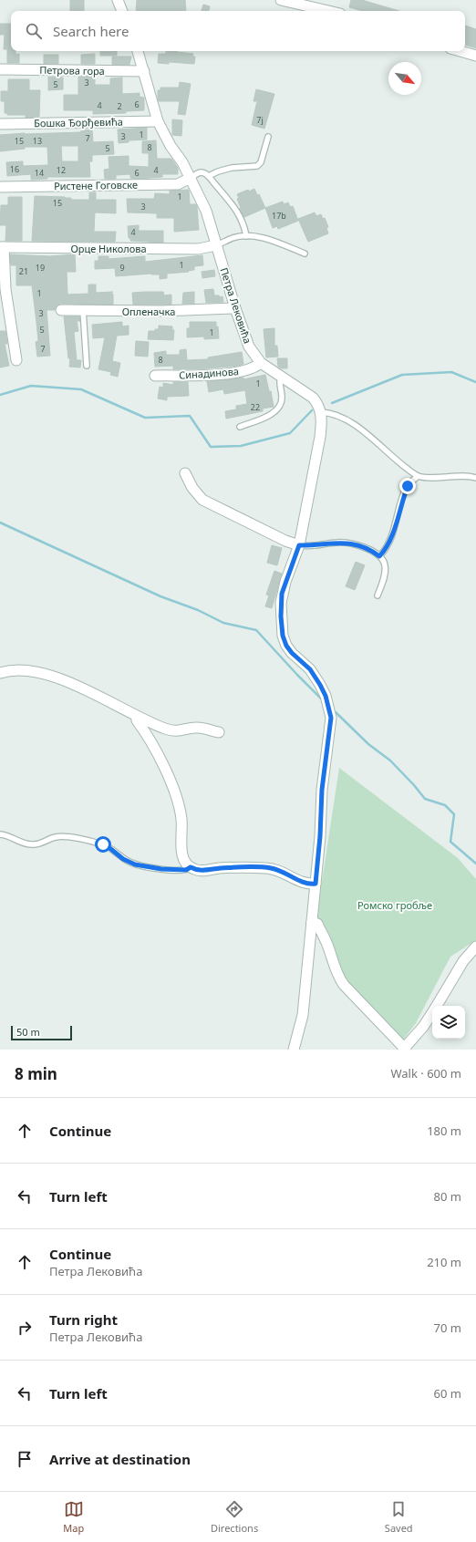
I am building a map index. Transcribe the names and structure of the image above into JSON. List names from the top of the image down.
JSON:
{
  "streets": {
    "street": [
      "Петрова гора",
      "Бошка Ђорђевића",
      "Ристене Гоговске",
      "Орце Николова",
      "Петра Лековића",
      "Опленачка",
      "Синадинова"
    ]
  },
  "crossings": [
    ["Петрова гора", "Петра Лековића"],
    ["Бошка Ђорђевића", "Петра Лековића"],
    ["Ристене Гоговске", "Петра Лековића"],
    ["Орце Николова", "Петра Лековића"],
    ["Петра Лековића", "Опленачка"],
    ["Петра Лековића", "Синадинова"]
  ],
  "parks": ["Ромско гробље"],
  "house_numbers": [
    "3",
    "5",
    "6",
    "4",
    "2",
    "7j",
    "1",
    "3",
    "7",
    "15",
    "13",
    "8",
    "5",
    "16",
    "12",
    "4",
    "14",
    "6",
    "1",
    "15",
    "3",
    "17b",
    "4",
    "1",
    "19",
    "9",
    "21",
    "1",
    "3",
    "5",
    "1",
    "7",
    "8",
    "1",
    "22"
  ],
  "scale_bar": "50 m",
  "north": "bottom right",
  "page": {
    "search": "Search here",
    "scale": "50 m",
    "heading": ["8 min", "Walk · 600 m"],
    "list": [
      ["Continue", "180 m"],
      ["Turn left", "80 m"],
      ["Continue", "Петра Лековића", "210 m"],
      ["Turn right", "Петра Лековића", "70 m"],
      ["Turn left", "60 m"],
      "Arrive at destination"
    ],
    "nav": ["Map", "Directions", "Saved"]
  }
}
